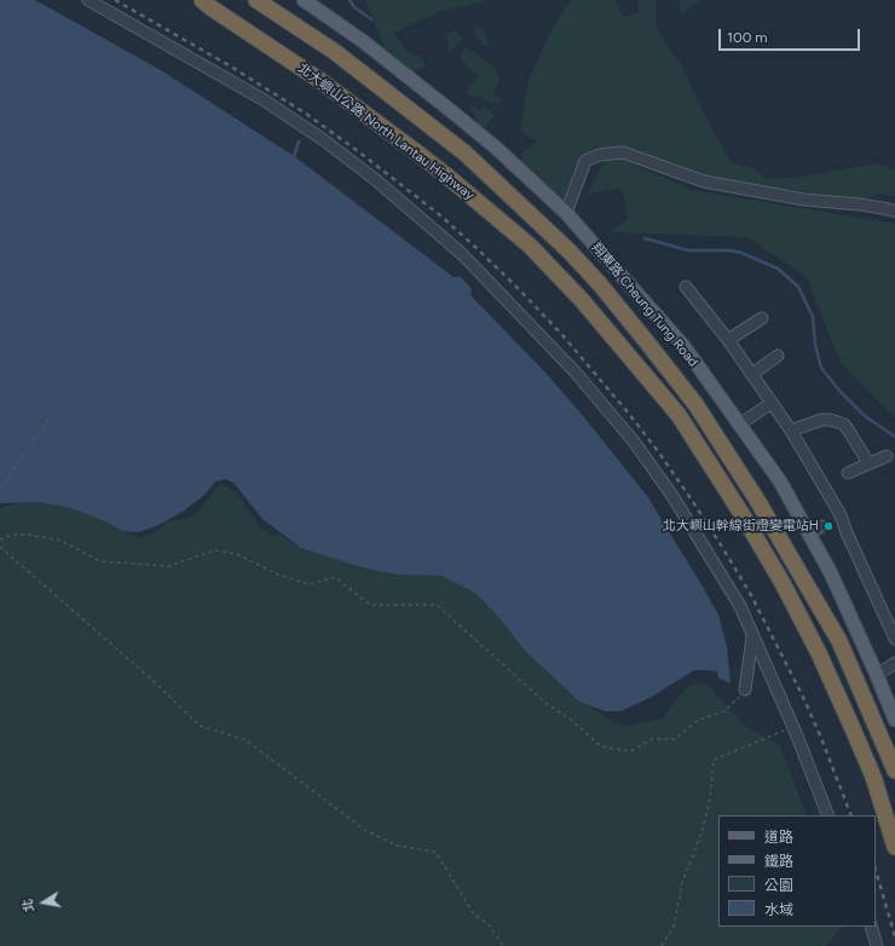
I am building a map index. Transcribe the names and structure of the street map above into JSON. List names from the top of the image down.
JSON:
{
  "streets": {
    "highway": ["北大嶼山公路 North Lantau Highway"],
    "main road": ["翔東路 Cheung Tung Road"]
  },
  "places": ["北大嶼山幹線街燈變電站H"],
  "legend": [
    "道路",
    "鐵路",
    "公園",
    "水域"
  ],
  "scale_bar": "100 m",
  "north": "left"
}
